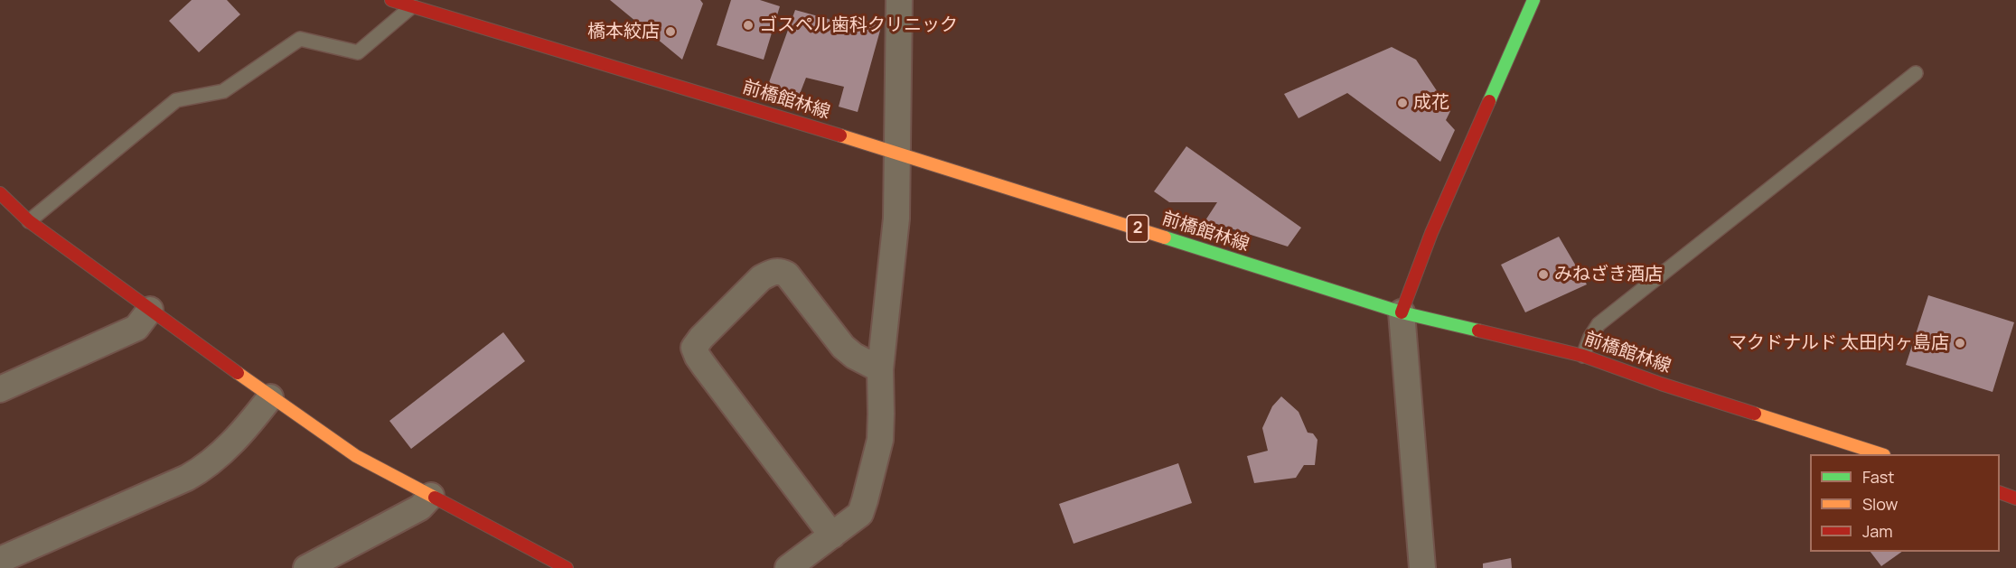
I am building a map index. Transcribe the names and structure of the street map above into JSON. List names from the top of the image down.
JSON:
{
  "streets": {
    "main road": ["前橋館林線", "2"]
  },
  "places": [
    "ゴスペル歯科クリニック",
    "橋本絞店",
    "成花",
    "みねざき酒店",
    "マクドナルド 太田内ヶ島店"
  ],
  "legend": ["Fast", "Slow", "Jam"]
}
